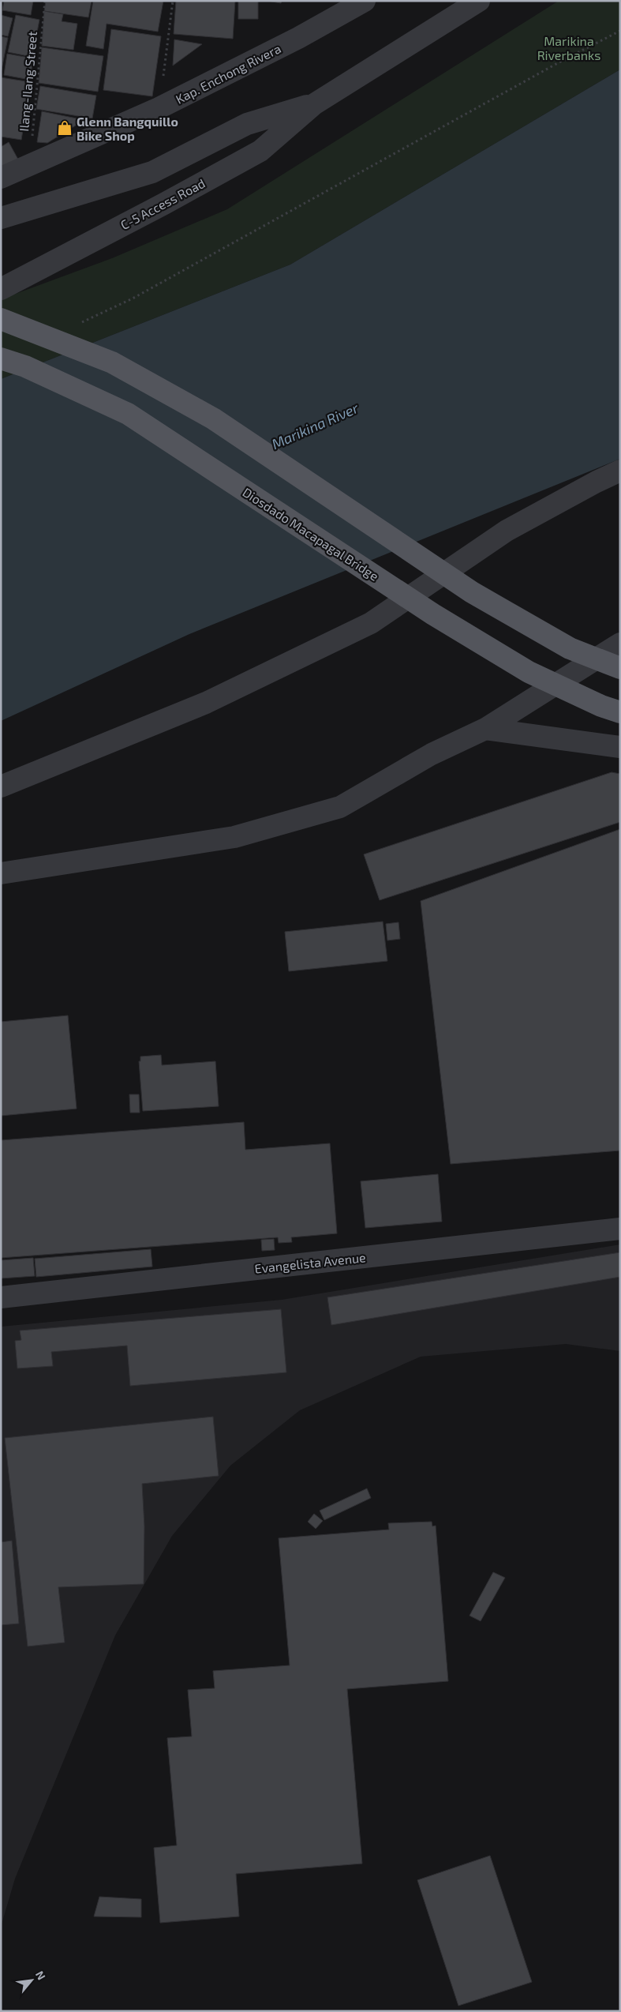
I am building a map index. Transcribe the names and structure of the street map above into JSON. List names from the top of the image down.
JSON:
{
  "streets": {
    "main road": ["Diosdado Macapagal Bridge"],
    "street": ["Kap. Enchong Rivera", "C-5 Access Road", "Evangelista Avenue"],
    "path": ["Ilang-Ilang Street"]
  },
  "crossings": [
    ["Kap. Enchong Rivera", "Ilang-Ilang Street"]
  ],
  "water": ["Marikina River"],
  "parks": ["Marikina Riverbanks"],
  "places": {
    "shop": ["Glenn Bangquillo Bike Shop"]
  },
  "north": "top right"
}
